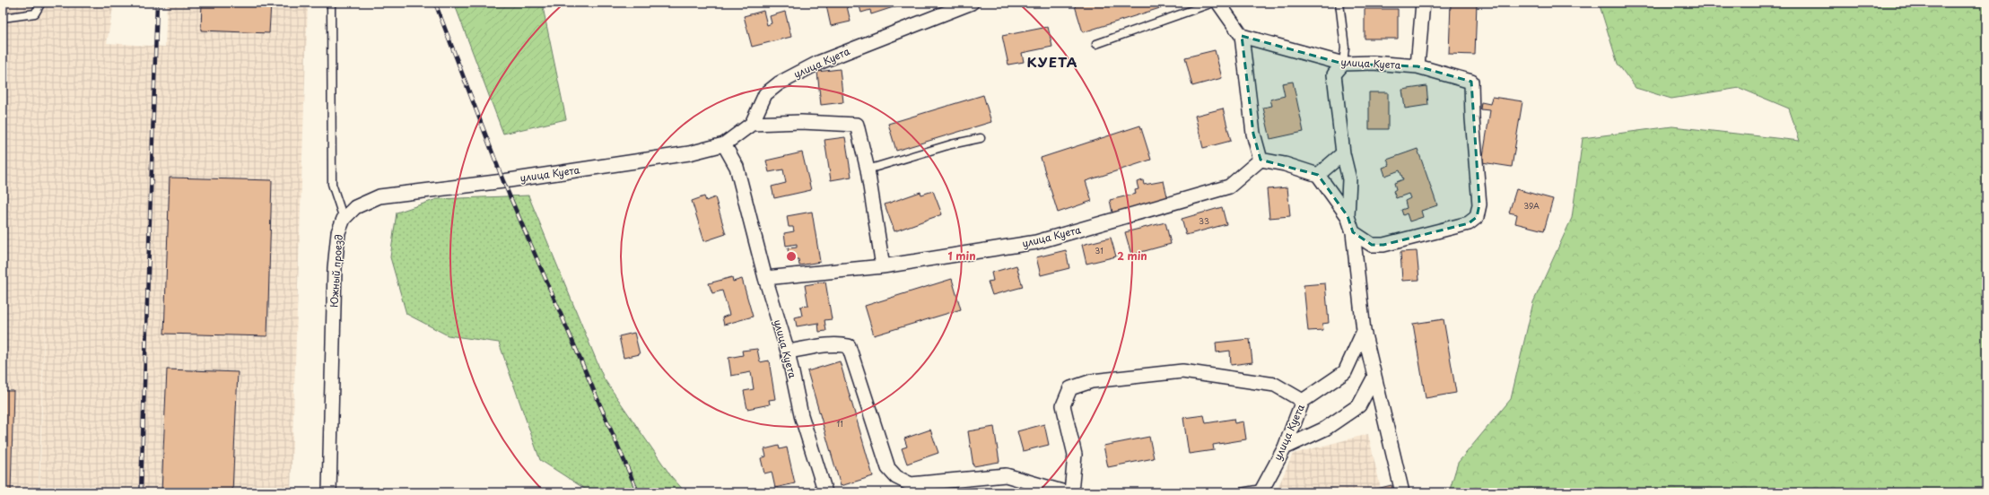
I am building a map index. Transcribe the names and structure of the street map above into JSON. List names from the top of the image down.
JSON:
{
  "streets": {
    "street": ["улица Куета", "Южный проезд"]
  },
  "crossings": [
    ["улица Куета", "Южный проезд"]
  ],
  "districts": ["КУЕТА"],
  "house_numbers": [
    "39А",
    "33",
    "31",
    "11"
  ],
  "rings": ["1 min", "2 min"]
}
